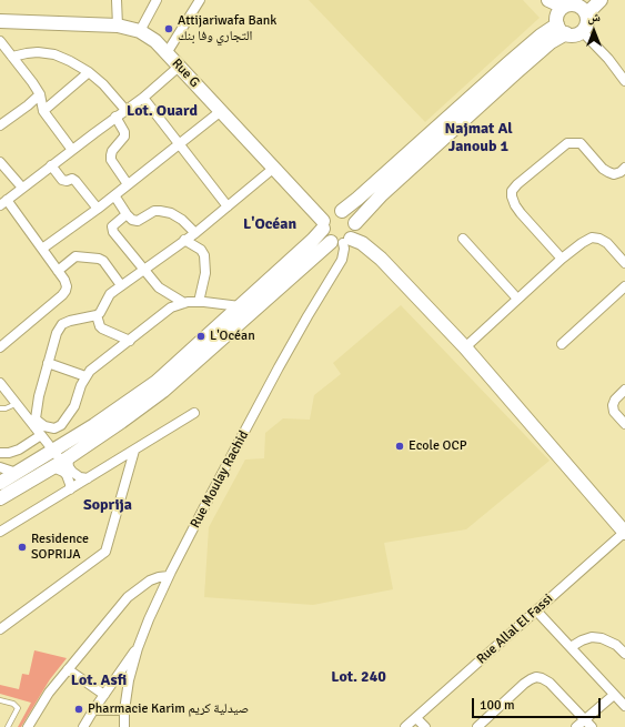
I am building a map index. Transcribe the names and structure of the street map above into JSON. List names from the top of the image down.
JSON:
{
  "streets": {
    "main road": ["Rue G"],
    "street": ["Rue Moulay Rachid", "Rue Allal El Fassi"]
  },
  "crossings": [
    ["Rue G", "Rue Moulay Rachid"]
  ],
  "districts": [
    "Lot. Ouard",
    "Najmat Al Janoub 1",
    "L'Océan",
    "Soprija",
    "Lot. 240",
    "Lot. Asfi"
  ],
  "places": [
    "Attijariwafa Bank التجاري وفا بنك",
    "L'Océan",
    "Ecole OCP",
    "Residence SOPRIJA",
    "Pharmacie Karim صيدلية كريم"
  ],
  "scale_bar": "100 m",
  "north": "top"
}
